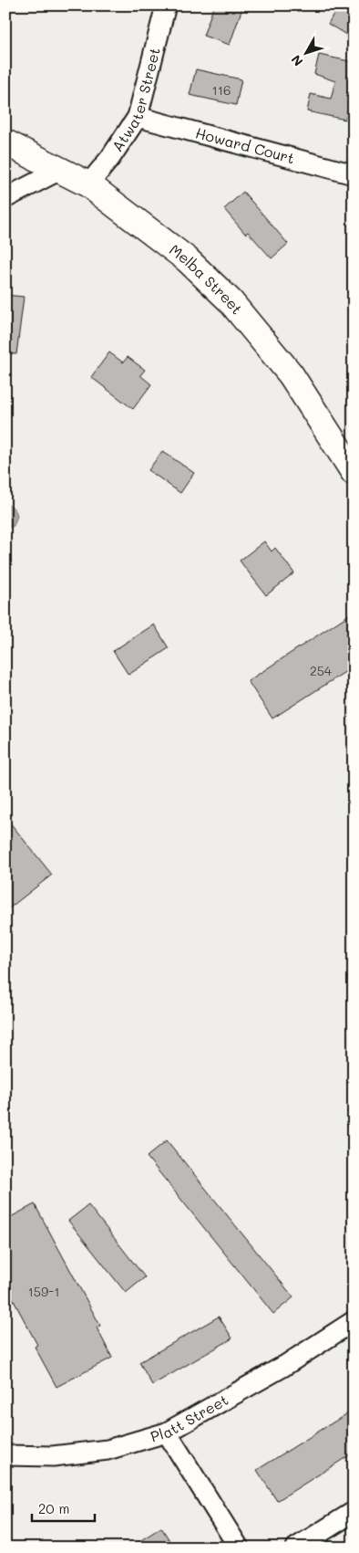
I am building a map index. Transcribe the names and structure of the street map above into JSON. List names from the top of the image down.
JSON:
{
  "streets": {
    "main road": ["Melba Street"],
    "street": ["Atwater Street", "Howard Court", "Platt Street"]
  },
  "crossings": [
    ["Atwater Street", "Howard Court"],
    ["Atwater Street", "Melba Street"]
  ],
  "house_numbers": ["116", "254", "159-1"],
  "scale_bar": "20 m",
  "north": "bottom left"
}
